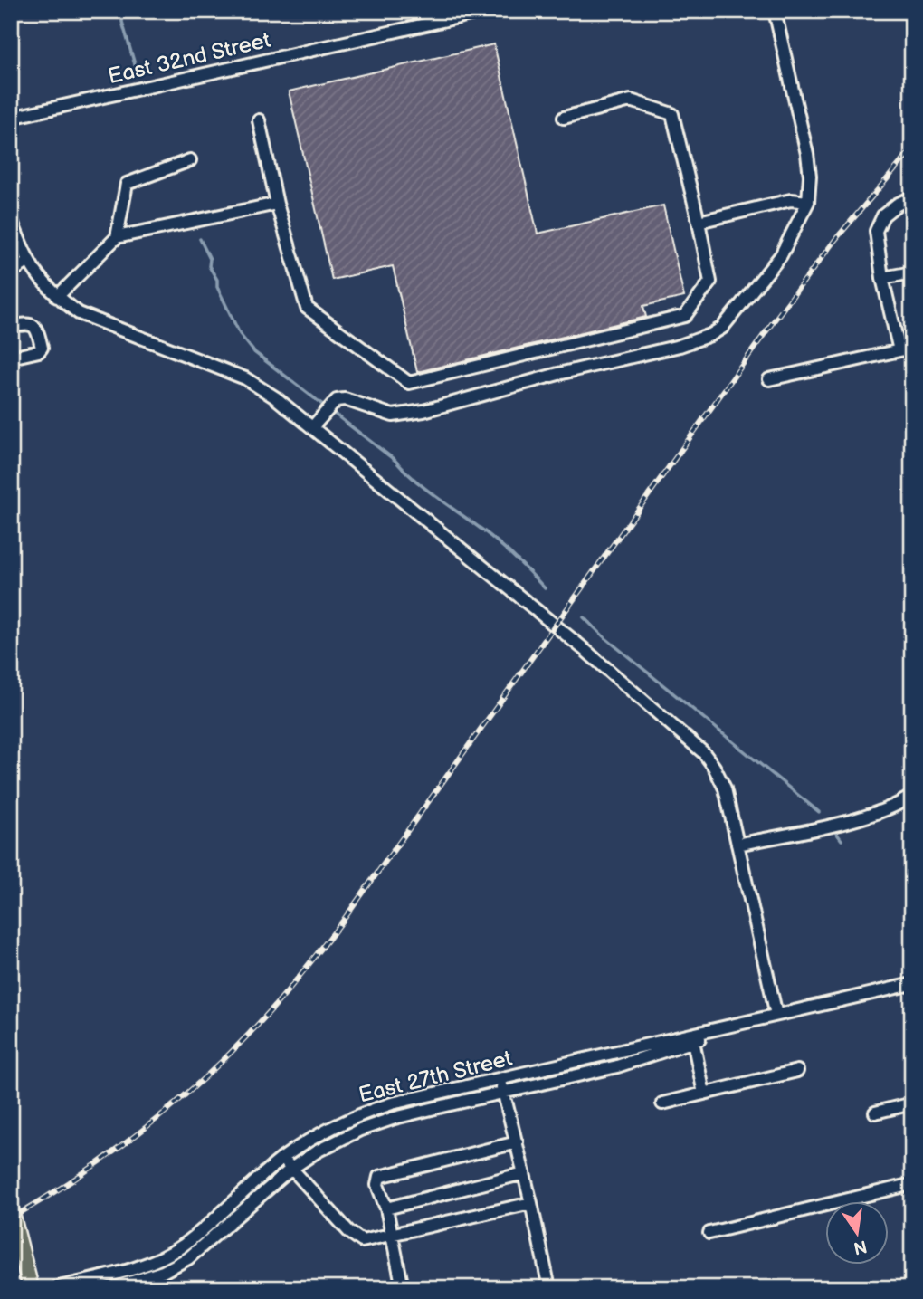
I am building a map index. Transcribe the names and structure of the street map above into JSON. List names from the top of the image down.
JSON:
{
  "streets": {
    "street": ["East 32nd Street", "East 27th Street"]
  },
  "north": "bottom"
}
